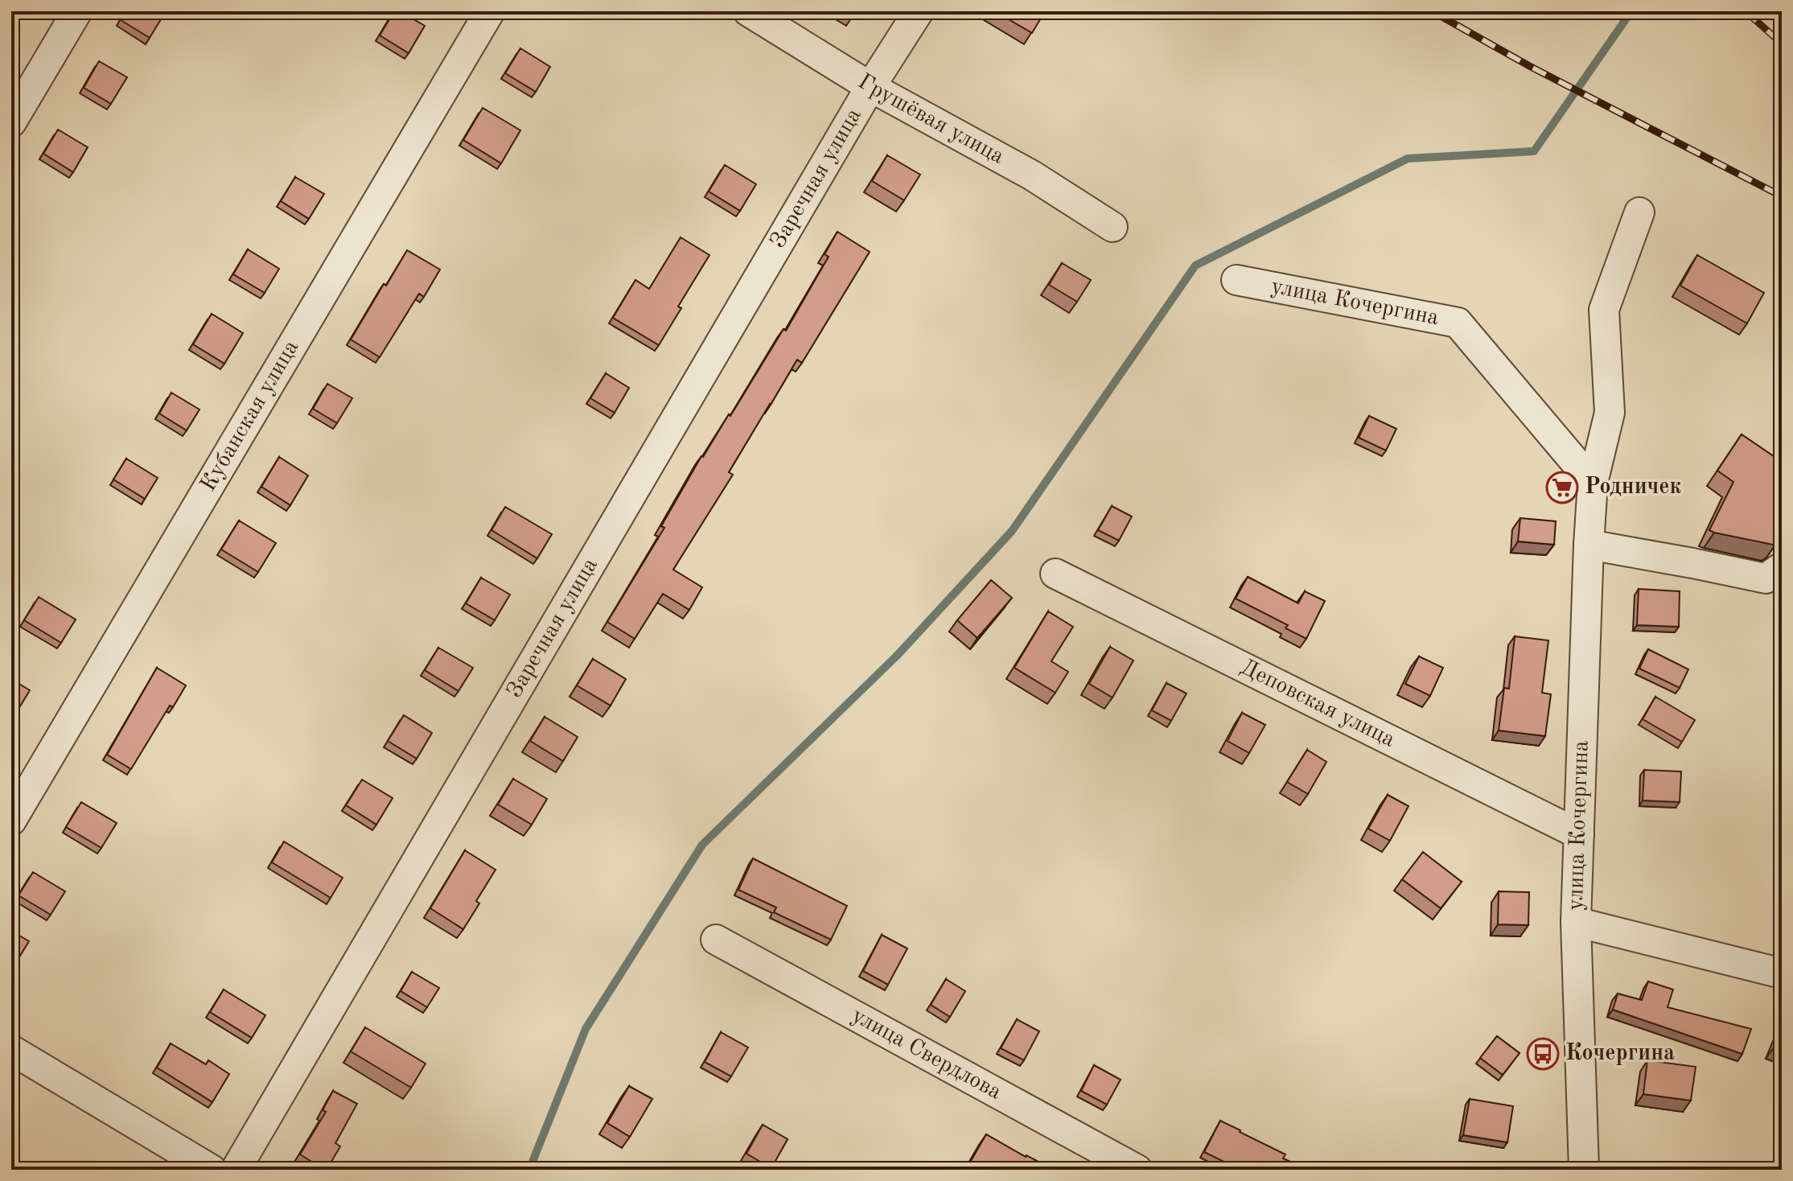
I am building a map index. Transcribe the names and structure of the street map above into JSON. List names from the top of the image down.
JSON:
{
  "streets": {
    "street": [
      "Грушёвая улица",
      "Заречная улица",
      "улица Кочергина",
      "Кубанская улица",
      "Деповская улица",
      "улица Свердлова"
    ]
  },
  "crossings": [
    ["Грушёвая улица", "Заречная улица"],
    ["улица Кочергина", "Деповская улица"]
  ],
  "places": {
    "supermarket": ["Родничек"],
    "bus stop": ["Кочергина"]
  }
}
